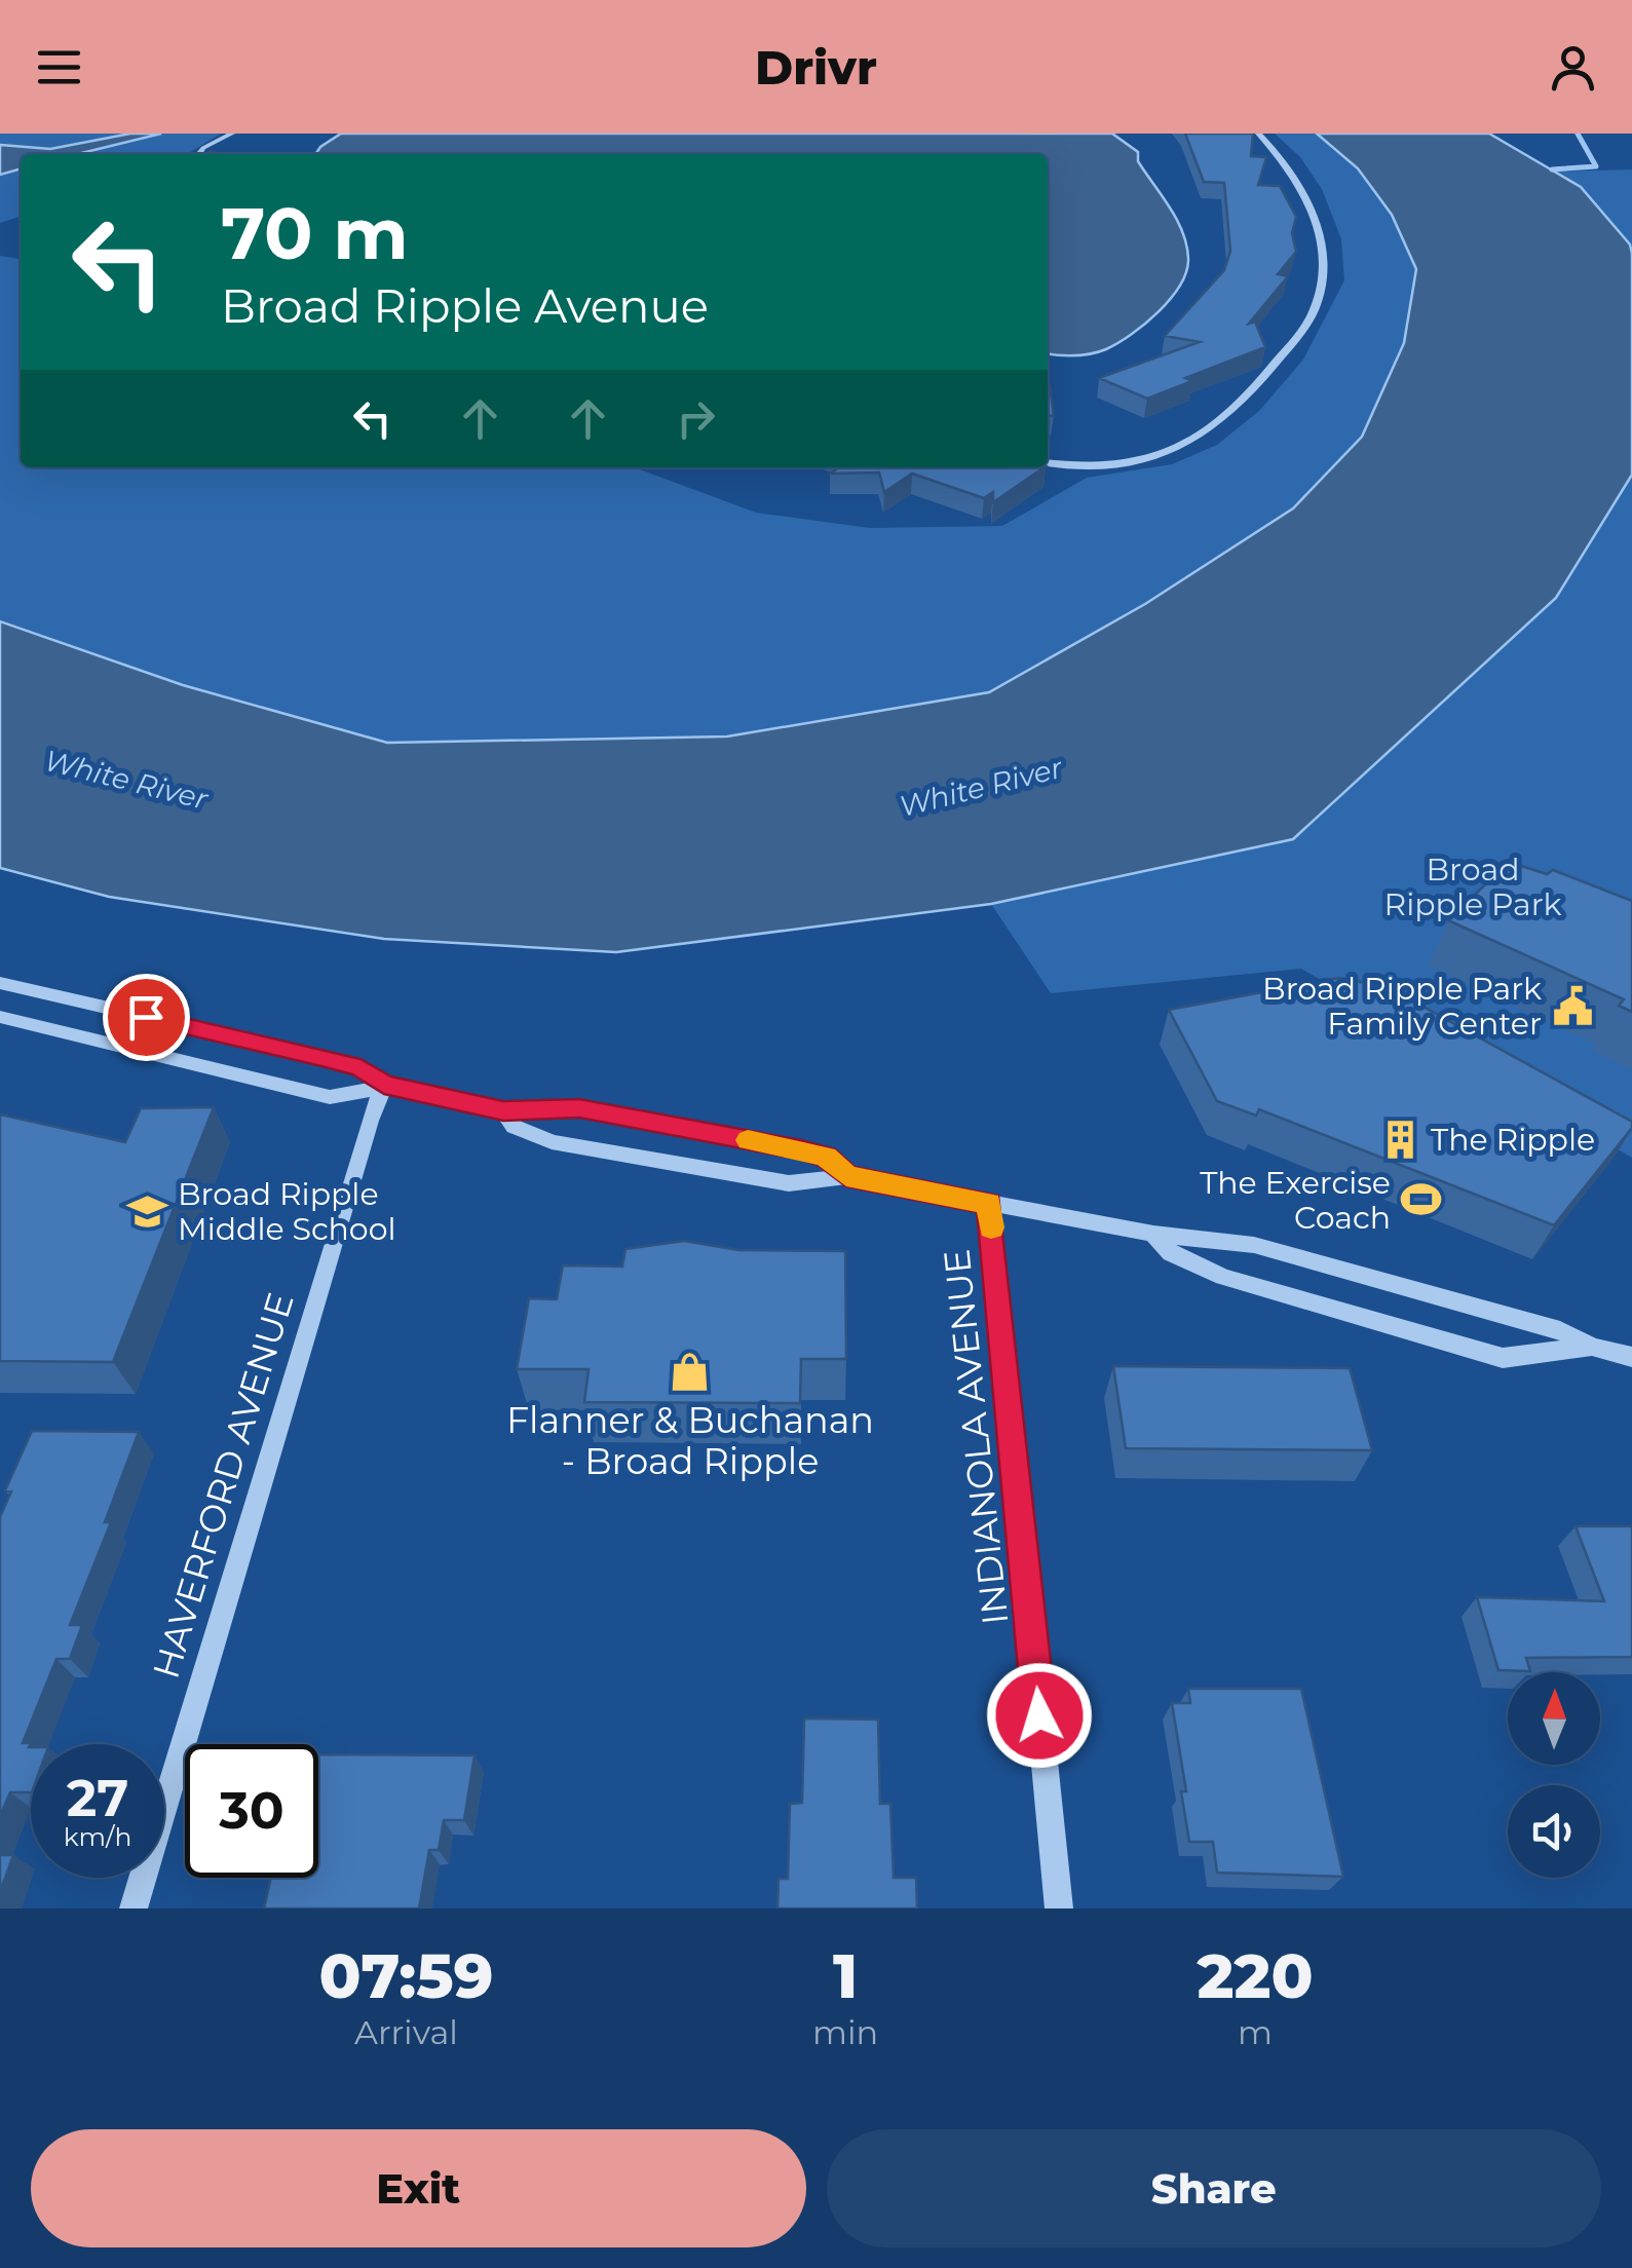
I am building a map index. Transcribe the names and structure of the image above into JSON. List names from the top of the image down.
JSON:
{
  "streets": {
    "street": ["INDIANOLA AVENUE", "HAVERFORD AVENUE"]
  },
  "water": ["White River"],
  "parks": ["Broad Ripple Park"],
  "places": {
    "public building": ["Broad Ripple Park Family Center"],
    "building": ["The Ripple"],
    "sports": ["The Exercise Coach"],
    "school or university": ["Broad Ripple Middle School"],
    "shop": ["Flanner & Buchanan - Broad Ripple"]
  },
  "north": "top",
  "page": {
    "header": "Drivr",
    "turn": ["70 m", "Broad Ripple Avenue"],
    "speed": "27 km/h",
    "limit": "30",
    "eta": [
      "07:59",
      "Arrival",
      "1",
      "min",
      "220",
      "m"
    ],
    "buttons": ["Exit", "Share"]
  }
}
